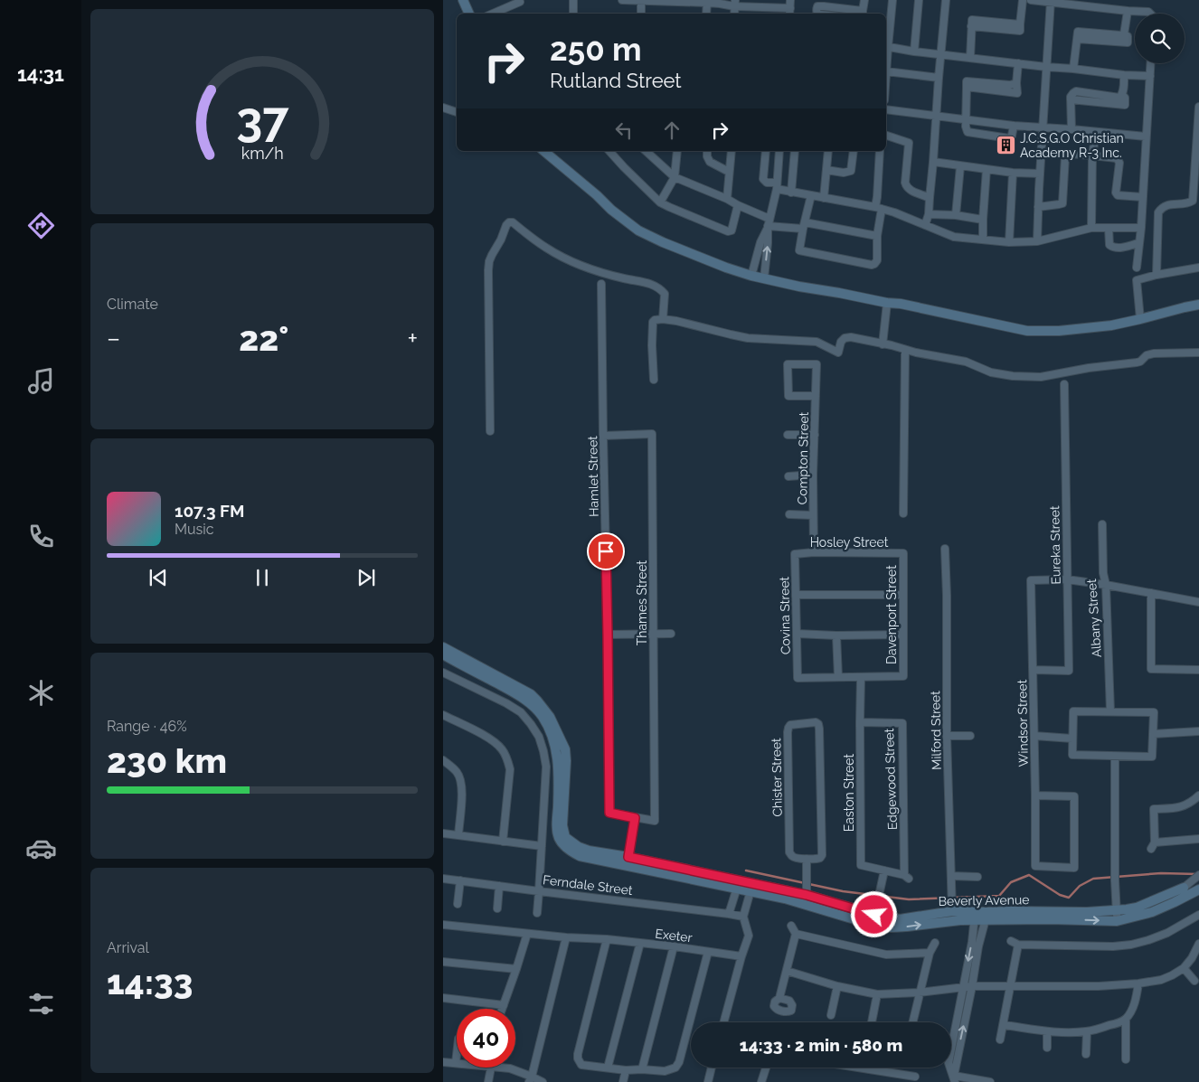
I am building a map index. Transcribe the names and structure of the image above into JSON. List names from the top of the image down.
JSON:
{
  "streets": {
    "street": [
      "Compton Street",
      "Hamlet Street",
      "Hosley Street",
      "Eureka Street",
      "Thames Street",
      "Davenport Street",
      "Covina Street",
      "Albany Street",
      "Windsor Street",
      "Milford Street",
      "Chister Street",
      "Edgewood Street",
      "Easton Street",
      "Ferndale Street",
      "Beverly Avenue",
      "Exeter"
    ]
  },
  "crossings": [
    ["Compton Street", "Hosley Street"],
    ["Hamlet Street", "Thames Street"],
    ["Hosley Street", "Davenport Street"],
    ["Hosley Street", "Covina Street"],
    ["Eureka Street", "Windsor Street"],
    ["Davenport Street", "Easton Street"],
    ["Milford Street", "Beverly Avenue"],
    ["Edgewood Street", "Easton Street"]
  ],
  "places": {
    "building": ["J.C.S.G.O Christian Academy R-3 Inc."]
  },
  "page": {
    "tabs": "14:31",
    "turn": ["250 m", "Rutland Street"],
    "tile": [
      "Climate",
      ["Range · 46%", "230 km"],
      ["Arrival", "14:33"]
    ],
    "heat": ["−", "22°", "+"],
    "song": ["107.3 FM", "Music"],
    "limit": "40",
    "trip": "14:33 · 2 min · 580 m",
    "gauge": ["37", "km/h"]
  }
}
